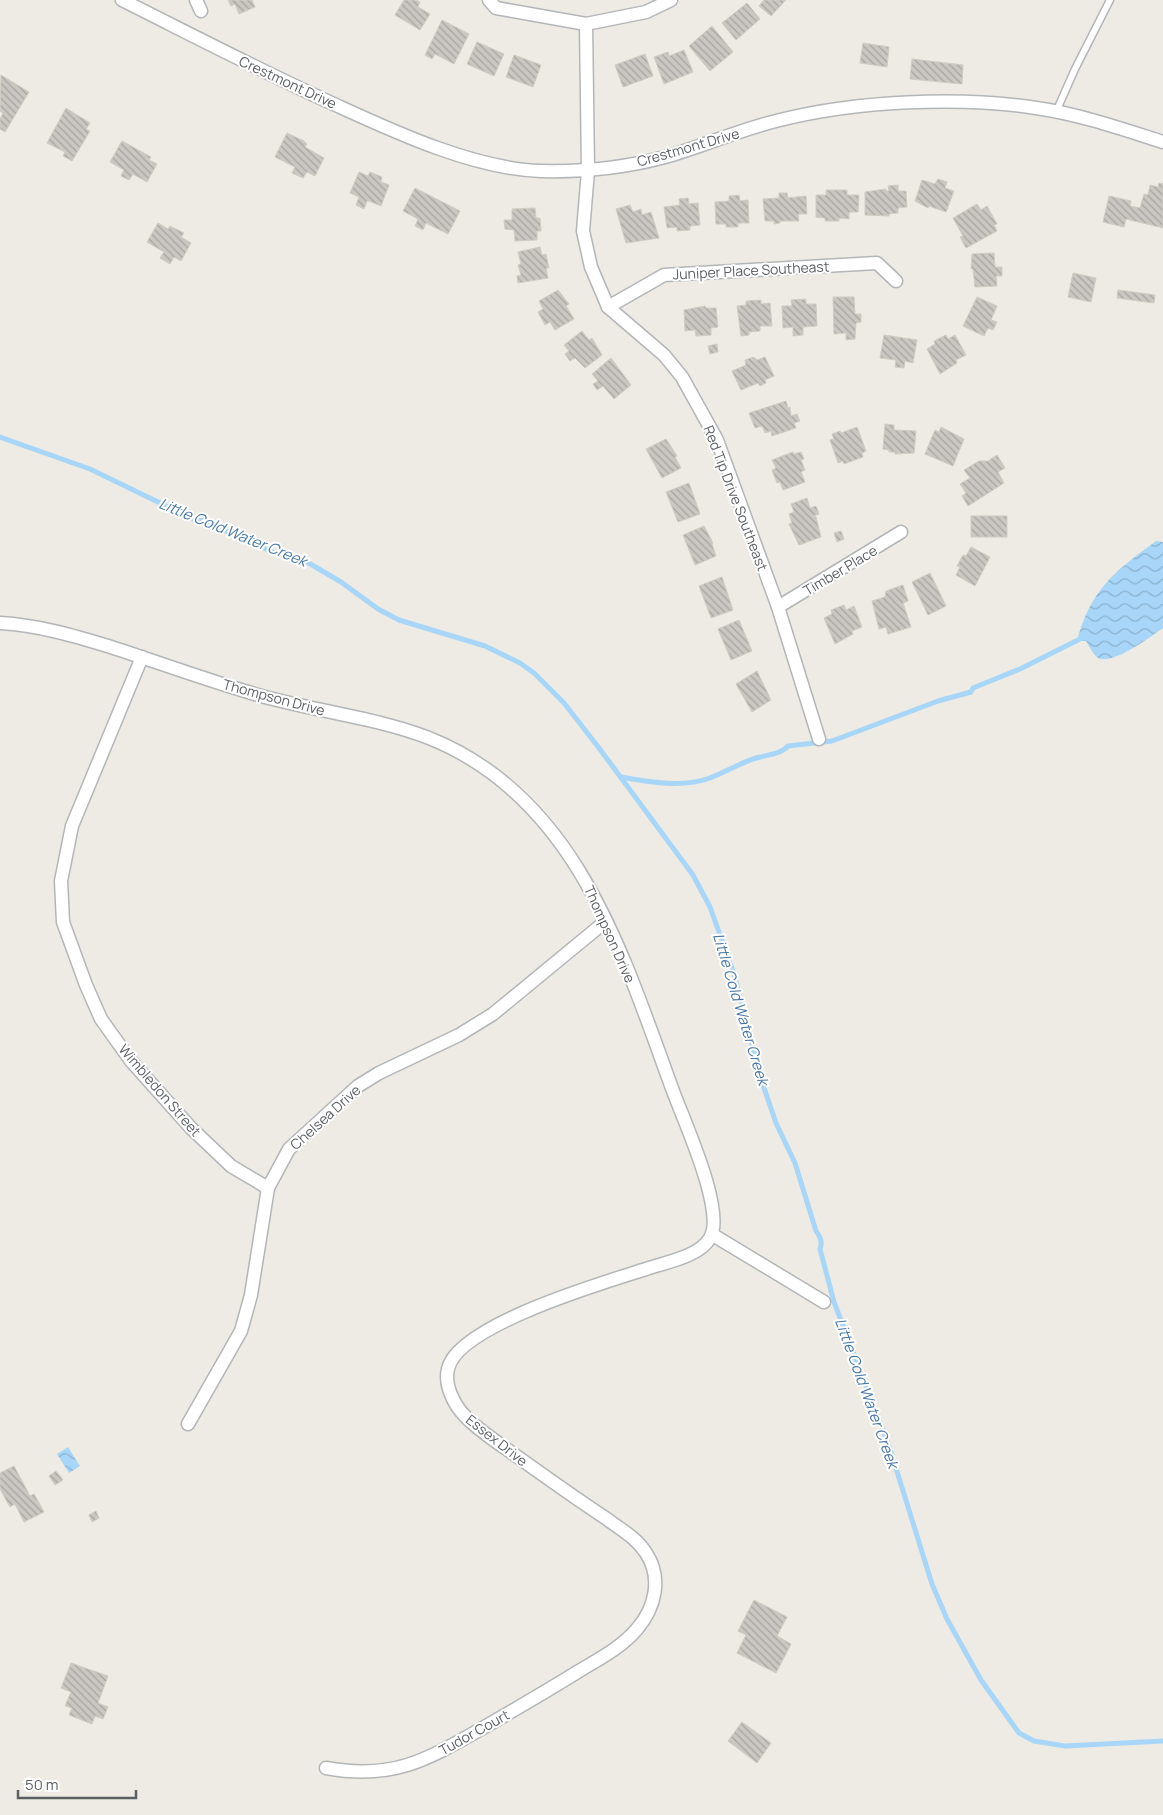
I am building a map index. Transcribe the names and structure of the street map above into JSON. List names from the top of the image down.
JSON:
{
  "streets": {
    "street": [
      "Crestmont Drive",
      "Juniper Place Southeast",
      "Red Tip Drive Southeast",
      "Timber Place",
      "Thompson Drive",
      "Wimbledon Street",
      "Chelsea Drive",
      "Essex Drive",
      "Tudor Court"
    ]
  },
  "crossings": [
    ["Crestmont Drive", "Red Tip Drive Southeast"],
    ["Juniper Place Southeast", "Red Tip Drive Southeast"],
    ["Red Tip Drive Southeast", "Timber Place"],
    ["Thompson Drive", "Wimbledon Street"],
    ["Thompson Drive", "Chelsea Drive"],
    ["Thompson Drive", "Essex Drive"],
    ["Wimbledon Street", "Chelsea Drive"],
    ["Essex Drive", "Tudor Court"]
  ],
  "water": ["Little Cold Water Creek"],
  "scale_bar": "50 m"
}
